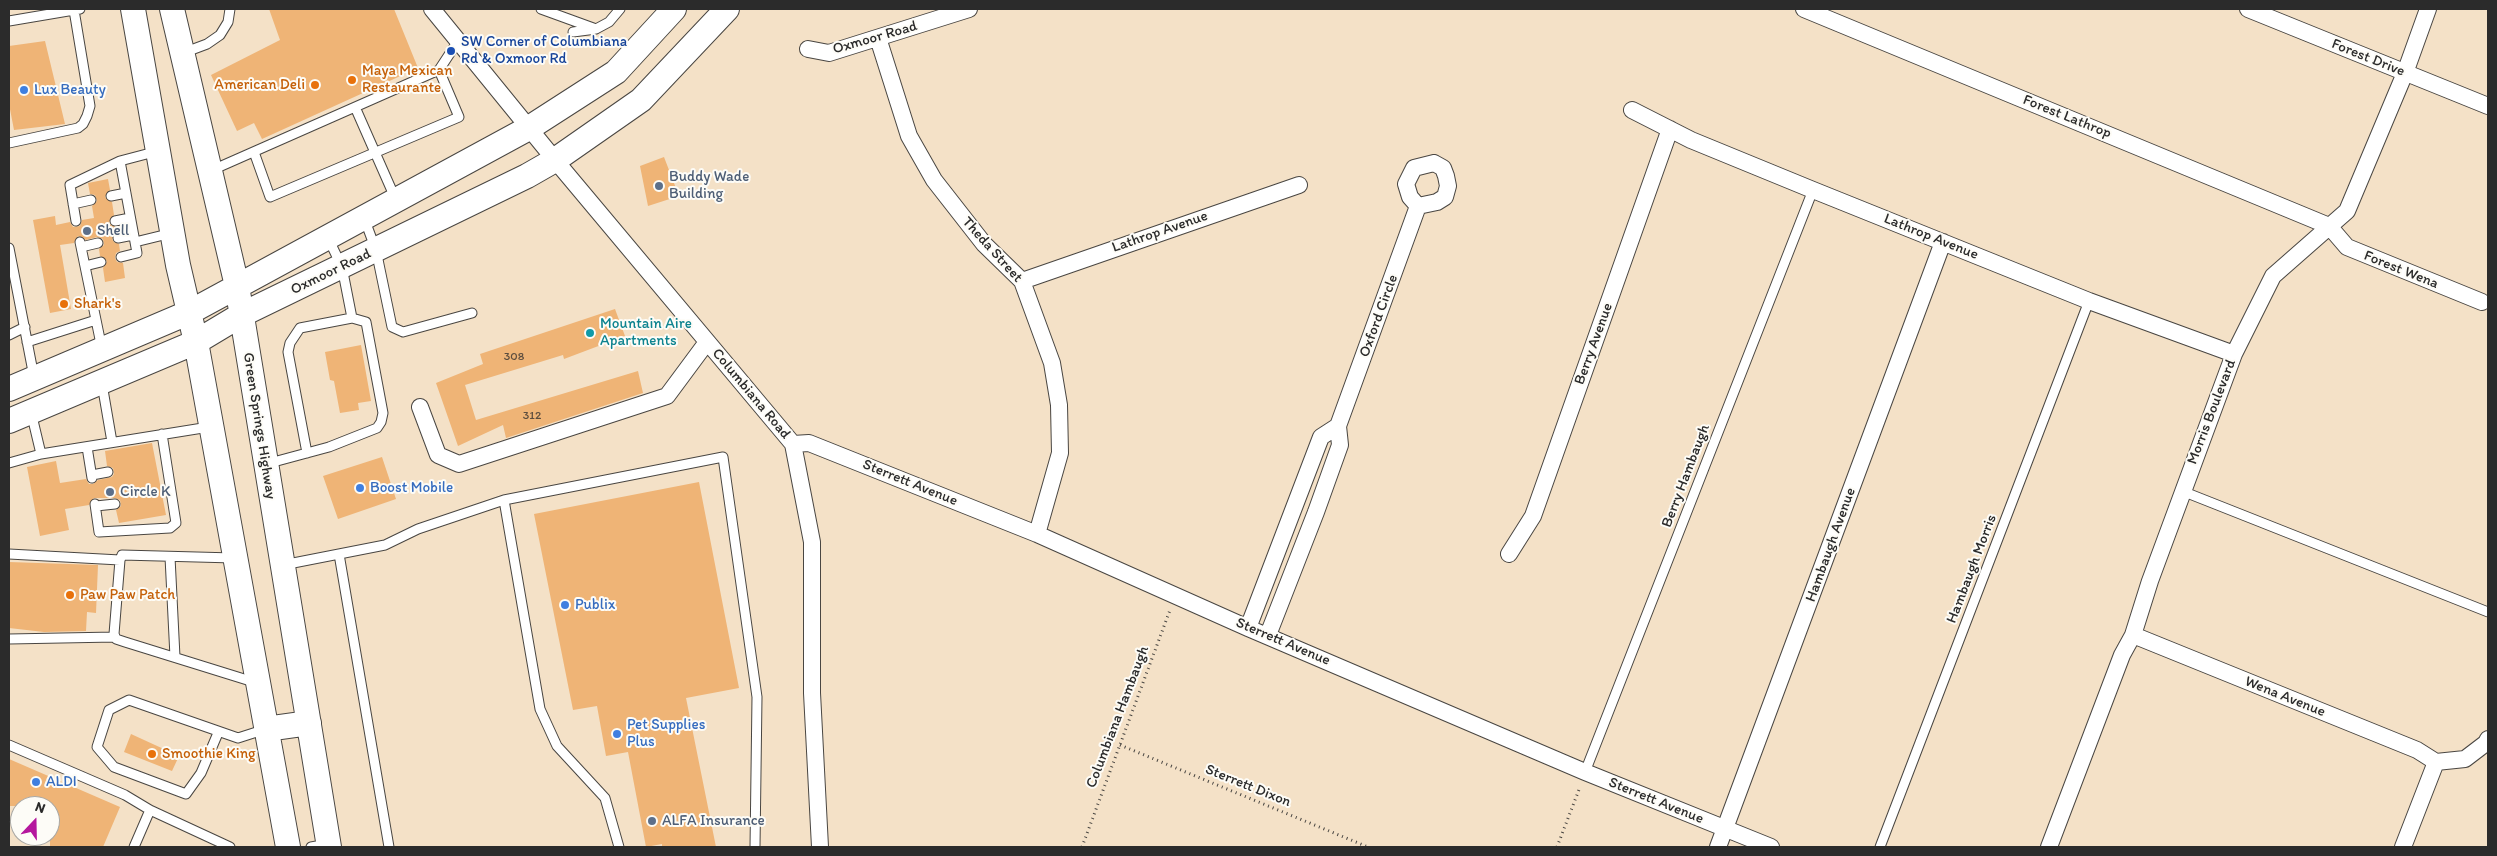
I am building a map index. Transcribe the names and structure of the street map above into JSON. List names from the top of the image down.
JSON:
{
  "streets": {
    "main road": ["Oxmoor Road", "Green Springs Highway"],
    "street": [
      "Forest Drive",
      "Forest Lathrop",
      "Lathrop Avenue",
      "Theda Street",
      "Forest Wena",
      "Oxford Circle",
      "Berry Avenue",
      "Columbiana Road",
      "Morris Boulevard",
      "Sterrett Avenue",
      "Hambaugh Avenue",
      "Wena Avenue"
    ],
    "lane": ["Berry Hambaugh", "Hambaugh Morris"],
    "path": ["Columbiana Hambaugh", "Sterrett Dixon"]
  },
  "crossings": [
    ["Oxmoor Road", "Theda Street"],
    ["Oxmoor Road", "Columbiana Road"],
    ["Oxmoor Road", "Green Springs Highway"],
    ["Forest Drive", "Morris Boulevard"],
    ["Forest Lathrop", "Forest Wena"],
    ["Forest Lathrop", "Morris Boulevard"],
    ["Lathrop Avenue", "Theda Street"],
    ["Lathrop Avenue", "Berry Avenue"],
    ["Lathrop Avenue", "Morris Boulevard"],
    ["Lathrop Avenue", "Berry Hambaugh"],
    ["Lathrop Avenue", "Hambaugh Avenue"],
    ["Lathrop Avenue", "Hambaugh Morris"],
    ["Theda Street", "Sterrett Avenue"],
    ["Forest Wena", "Morris Boulevard"],
    ["Oxford Circle", "Sterrett Avenue"],
    ["Columbiana Road", "Sterrett Avenue"],
    ["Morris Boulevard", "Wena Avenue"],
    ["Berry Hambaugh", "Sterrett Avenue"],
    ["Sterrett Avenue", "Hambaugh Avenue"],
    ["Sterrett Avenue", "Columbiana Hambaugh"],
    ["Columbiana Hambaugh", "Sterrett Dixon"]
  ],
  "places": [
    "SW Corner of Columbiana Rd & Oxmoor Rd",
    "Maya Mexican Restaurante",
    "American Deli",
    "Lux Beauty",
    "Buddy Wade Building",
    "Shell",
    "Shark's",
    "Mountain Aire Apartments",
    "Boost Mobile",
    "Circle K",
    "Paw Paw Patch",
    "Publix",
    "Pet Supplies Plus",
    "Smoothie King",
    "ALDI",
    "ALFA Insurance"
  ],
  "house_numbers": ["308", "312"],
  "north": "top"
}
